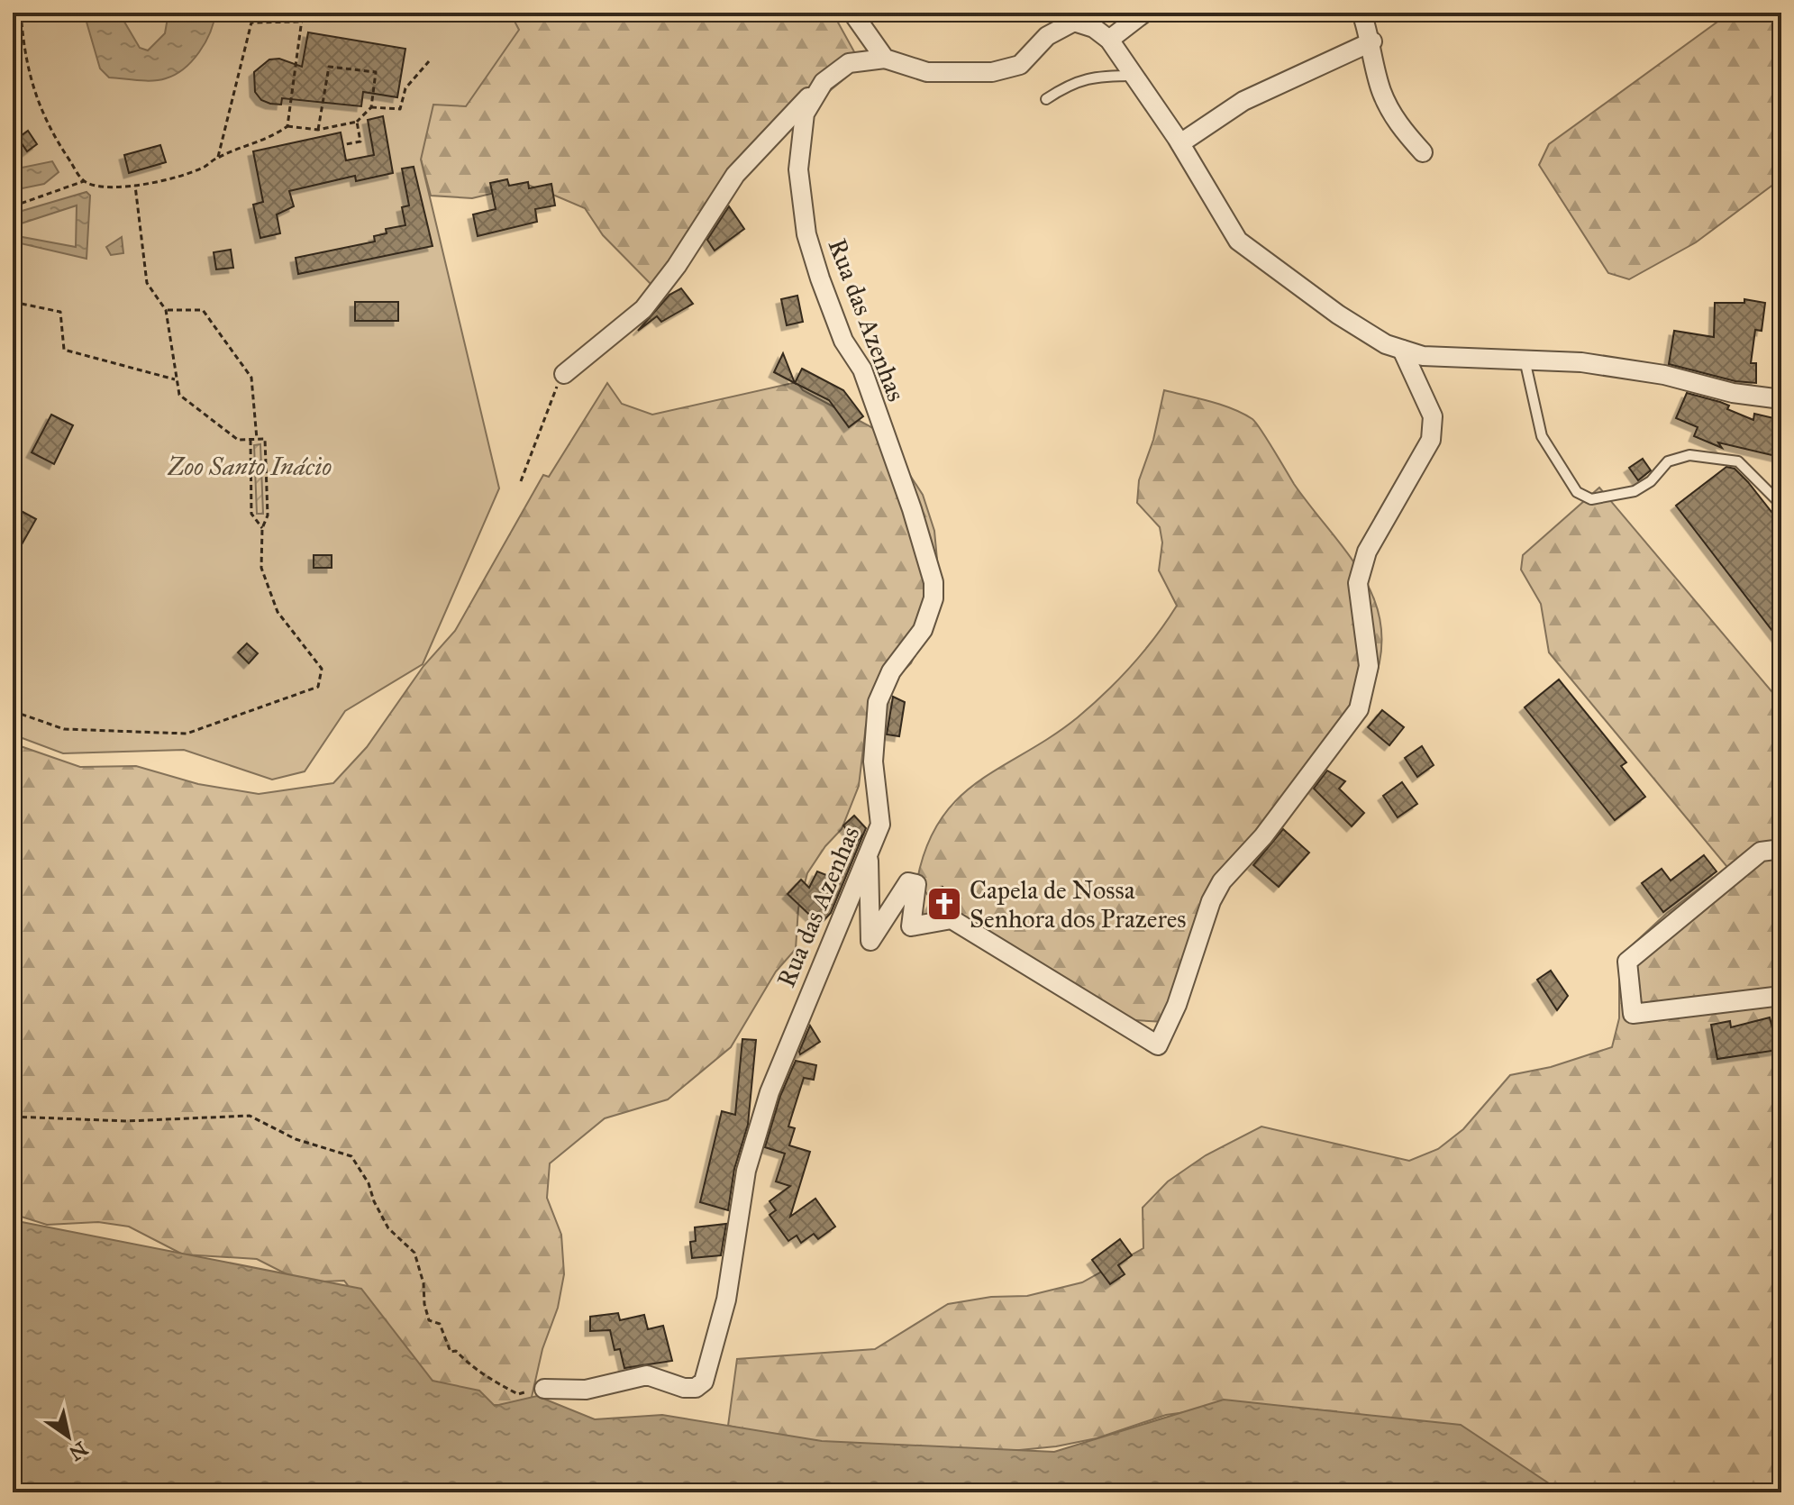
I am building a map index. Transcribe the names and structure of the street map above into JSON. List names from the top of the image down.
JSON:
{
  "streets": {
    "street": ["Rua das Azenhas"]
  },
  "parks": ["Zoo Santo Inácio"],
  "places": {
    "church": ["Capela de Nossa Senhora dos Prazeres"]
  },
  "north": "bottom right"
}
